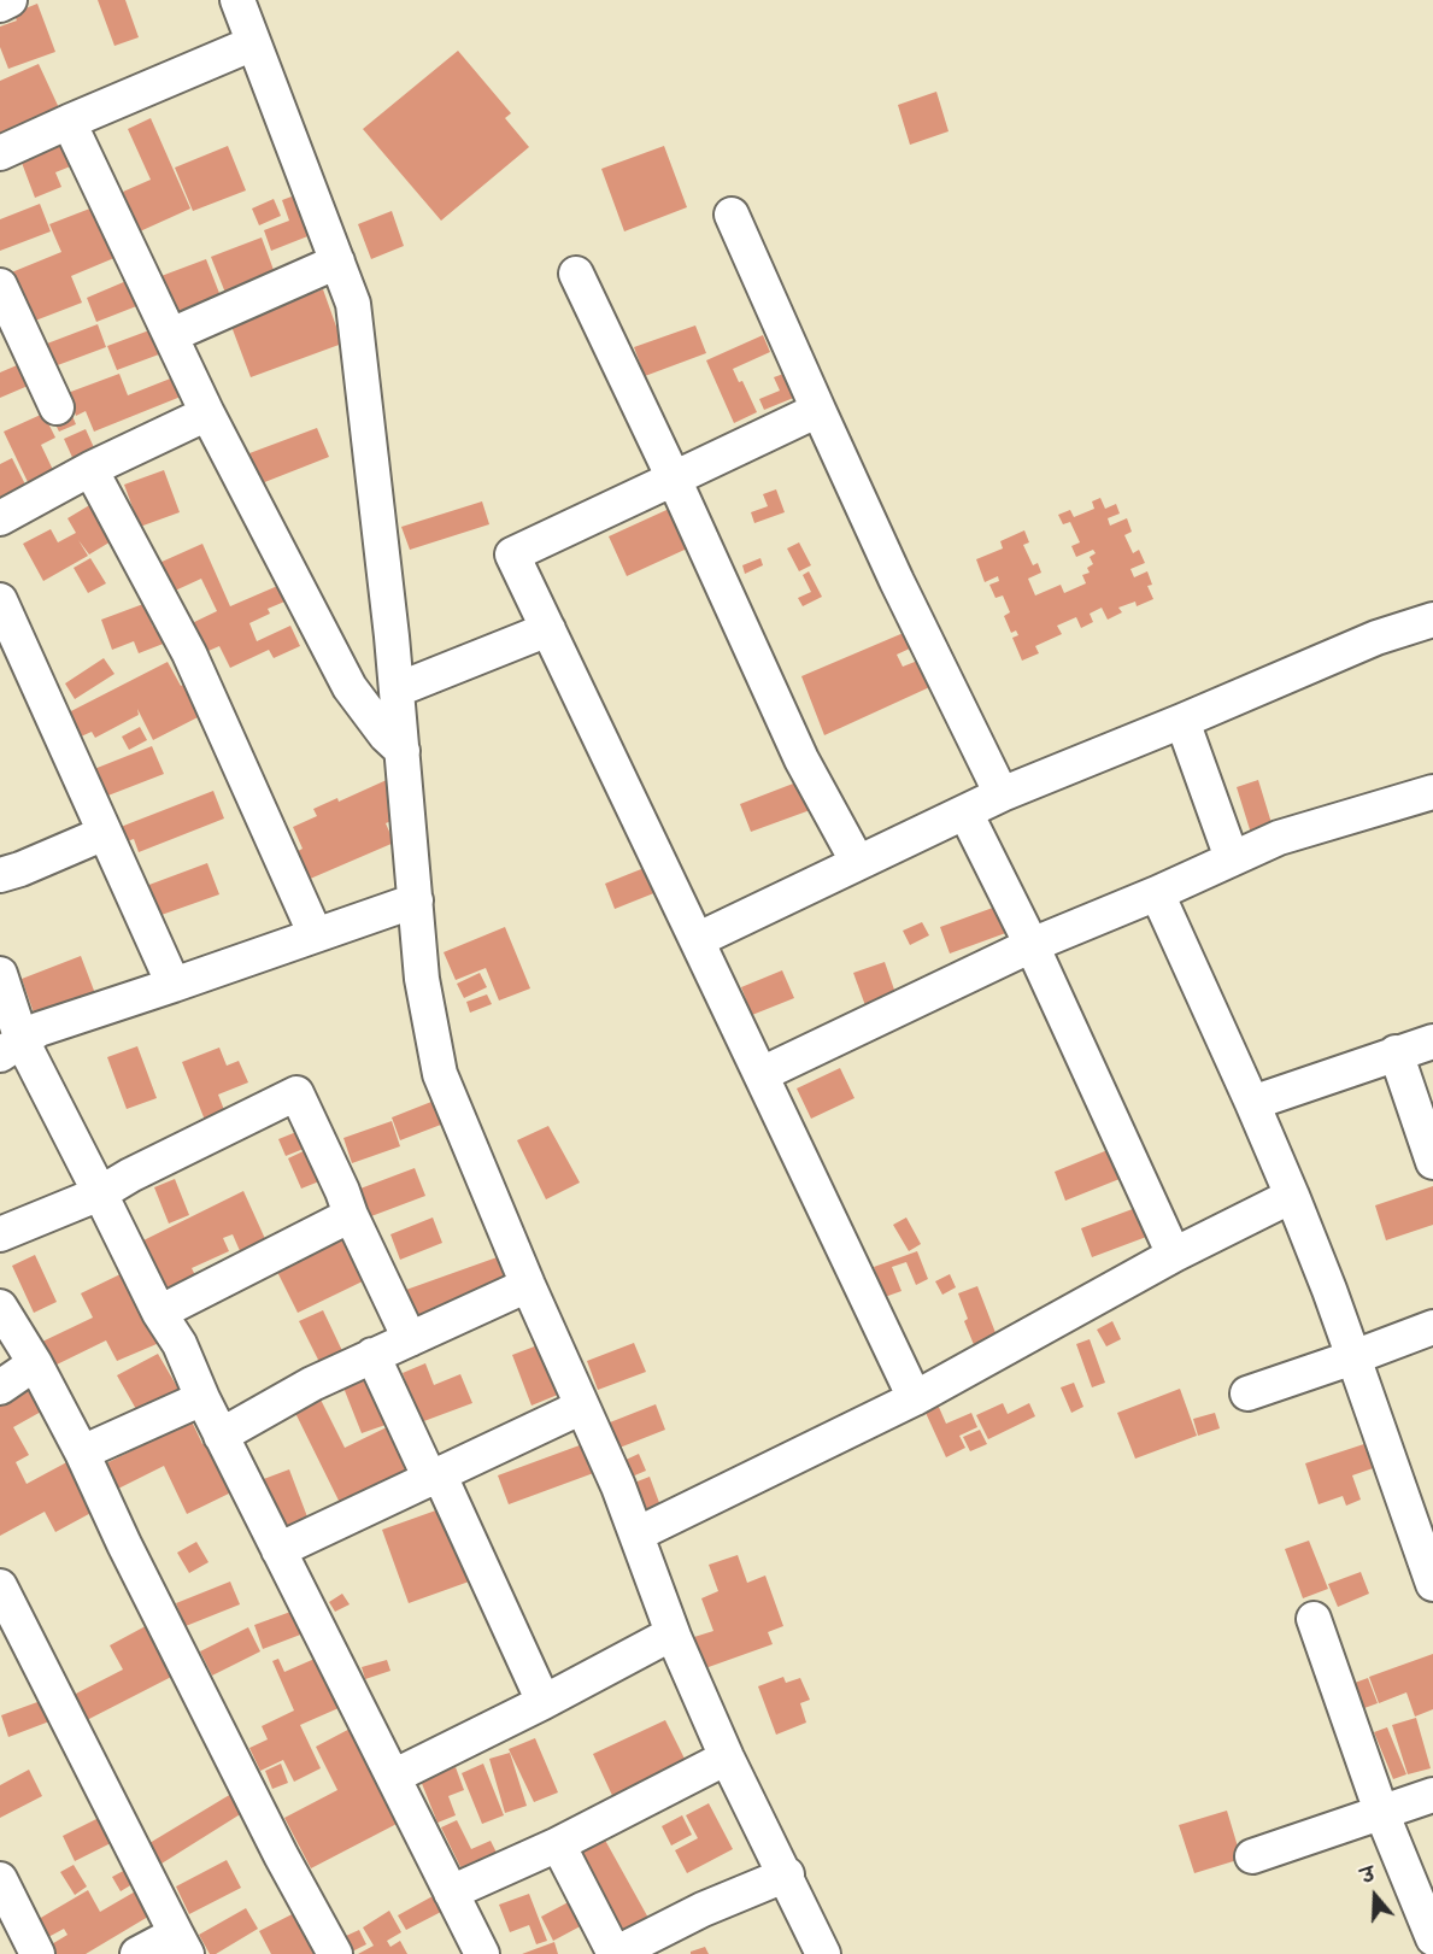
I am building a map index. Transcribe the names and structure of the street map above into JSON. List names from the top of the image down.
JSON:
{
  "north": "top"
}
